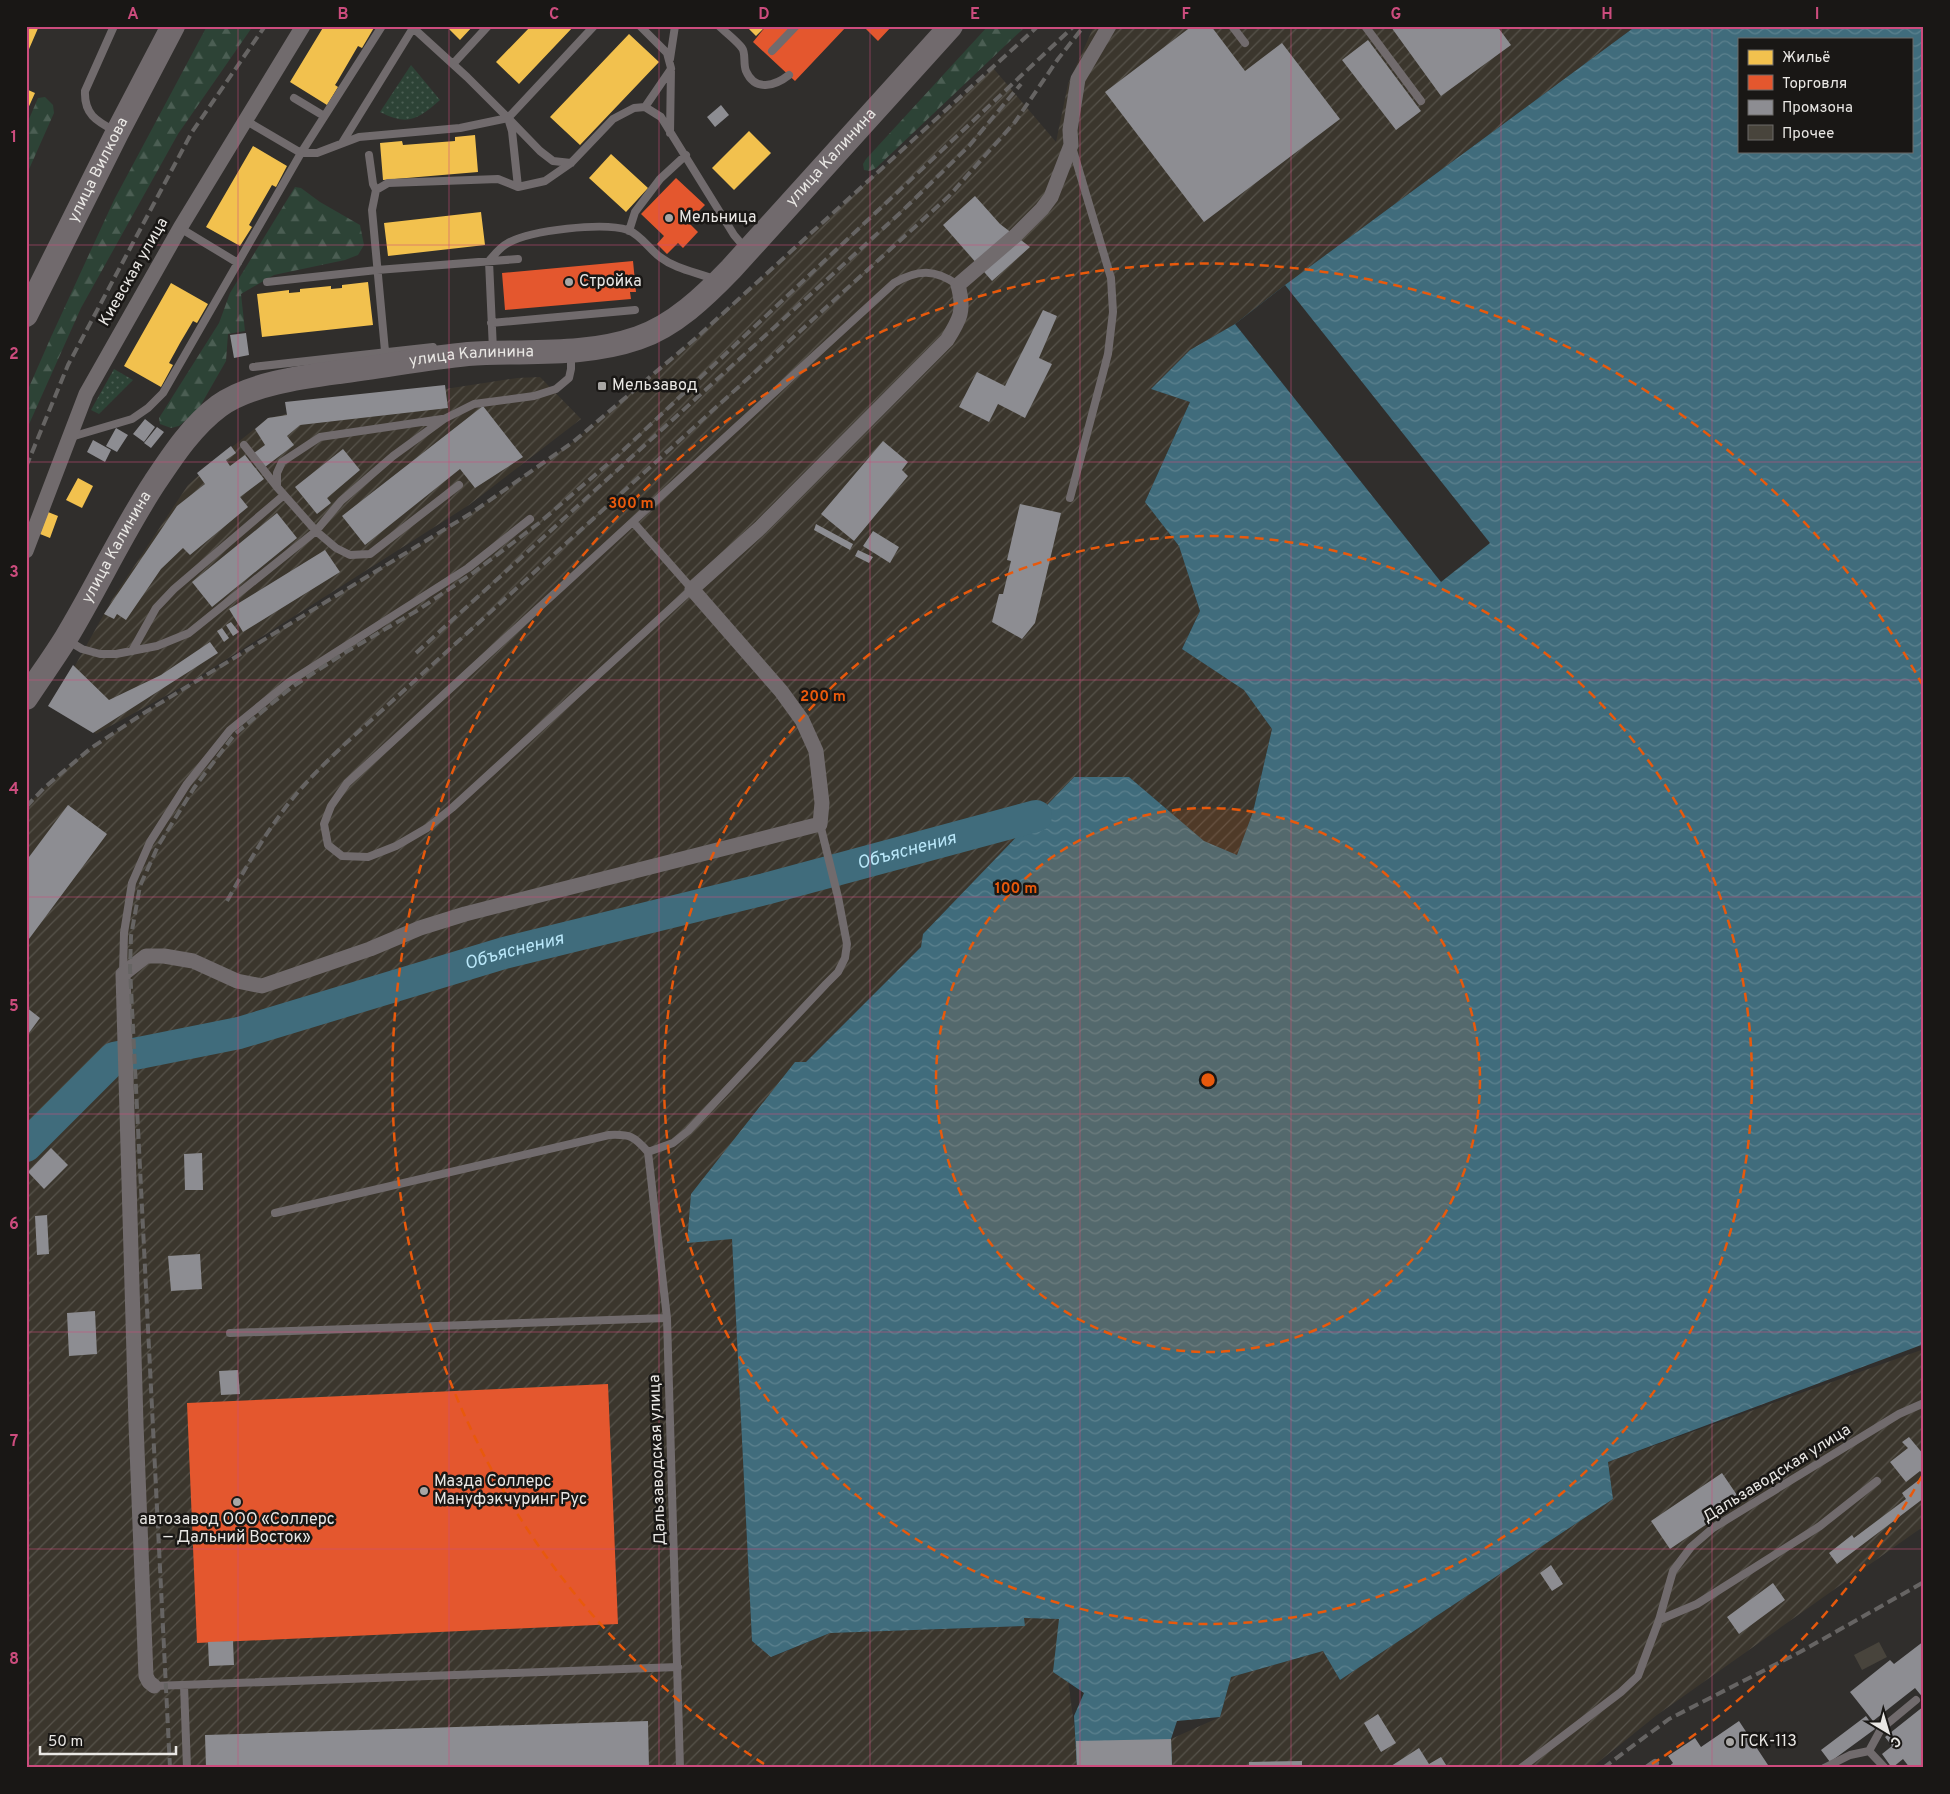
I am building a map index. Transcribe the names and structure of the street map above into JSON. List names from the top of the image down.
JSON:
{
  "streets": {
    "main road": ["улица Калинина", "улица Вилкова"],
    "street": ["Киевская улица"],
    "lane": ["Дальзаводская улица"]
  },
  "water": ["Объяснения"],
  "places": {
    "other": [
      "Мельница",
      "Стройка",
      "Мазда Соллерс Мануфэкчуринг Рус",
      "автозавод ООО «Соллерс — Дальний Восток»",
      "ГСК-113"
    ],
    "transit": ["Мельзавод"]
  },
  "legend": [
    "Жильё",
    "Торговля",
    "Промзона",
    "Прочее"
  ],
  "scale_bar": "50 m",
  "north": "bottom right",
  "grid": {
    "columns": [
      "A",
      "B",
      "C",
      "D",
      "E",
      "F",
      "G",
      "H",
      "I"
    ],
    "rows": [
      "1",
      "2",
      "3",
      "4",
      "5",
      "6",
      "7",
      "8"
    ]
  },
  "rings": ["300 m", "200 m", "100 m"]
}
